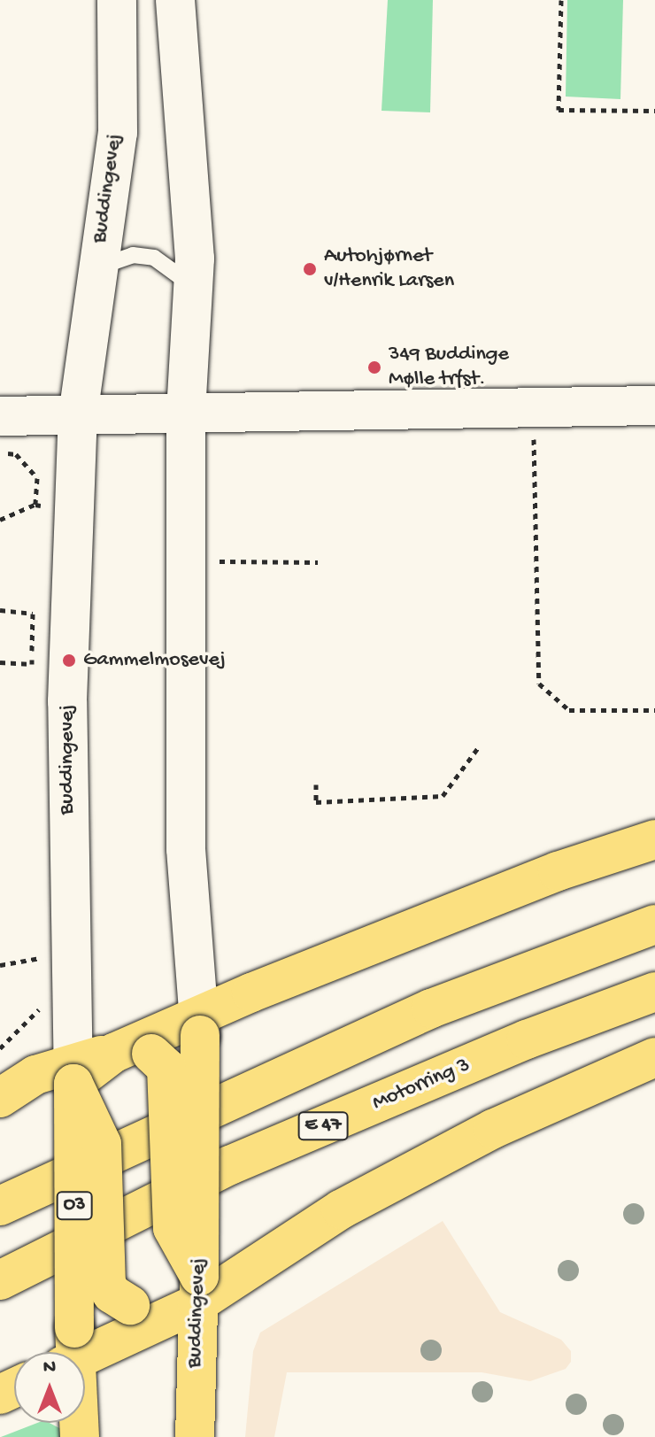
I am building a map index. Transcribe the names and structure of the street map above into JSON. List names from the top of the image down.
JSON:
{
  "streets": {
    "main road": [
      "Buddingevej",
      "Motorring 3",
      "E 47",
      "O3"
    ]
  },
  "places": ["Autohjørnet v/Henrik Larsen", "349 Buddinge Mølle trfst.", "Gammelmosevej"],
  "north": "top"
}
